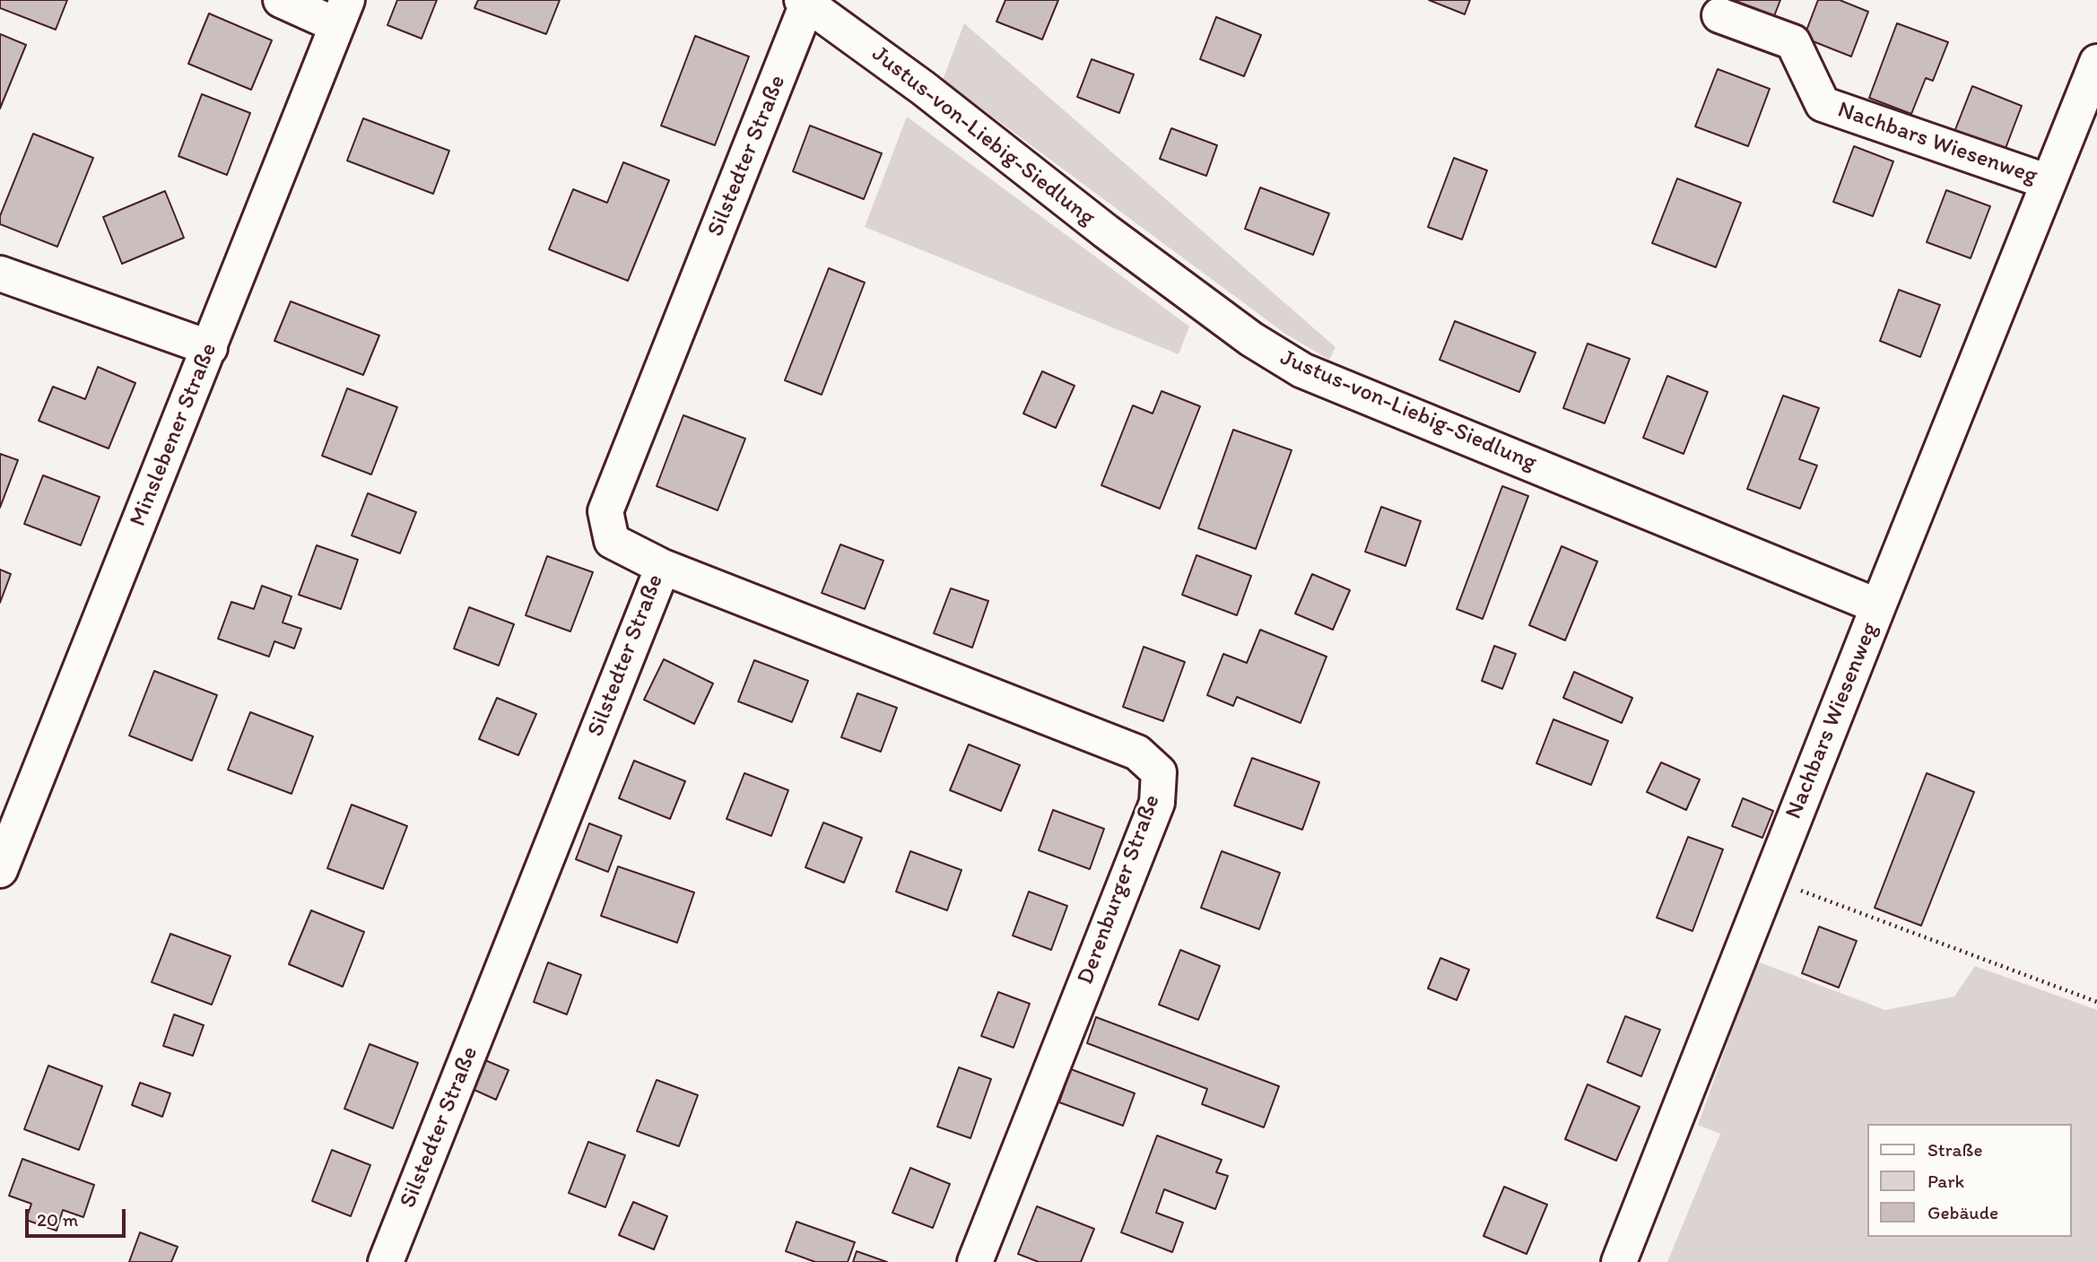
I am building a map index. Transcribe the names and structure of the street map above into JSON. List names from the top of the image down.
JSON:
{
  "streets": {
    "street": [
      "Justus-von-Liebig-Siedlung",
      "Nachbars Wiesenweg",
      "Silstedter Straße",
      "Minslebener Straße",
      "Derenburger Straße"
    ]
  },
  "crossings": [
    ["Justus-von-Liebig-Siedlung", "Nachbars Wiesenweg"],
    ["Justus-von-Liebig-Siedlung", "Silstedter Straße"],
    ["Silstedter Straße", "Derenburger Straße"]
  ],
  "legend": ["Straße", "Park", "Gebäude"],
  "scale_bar": "20 m"
}
